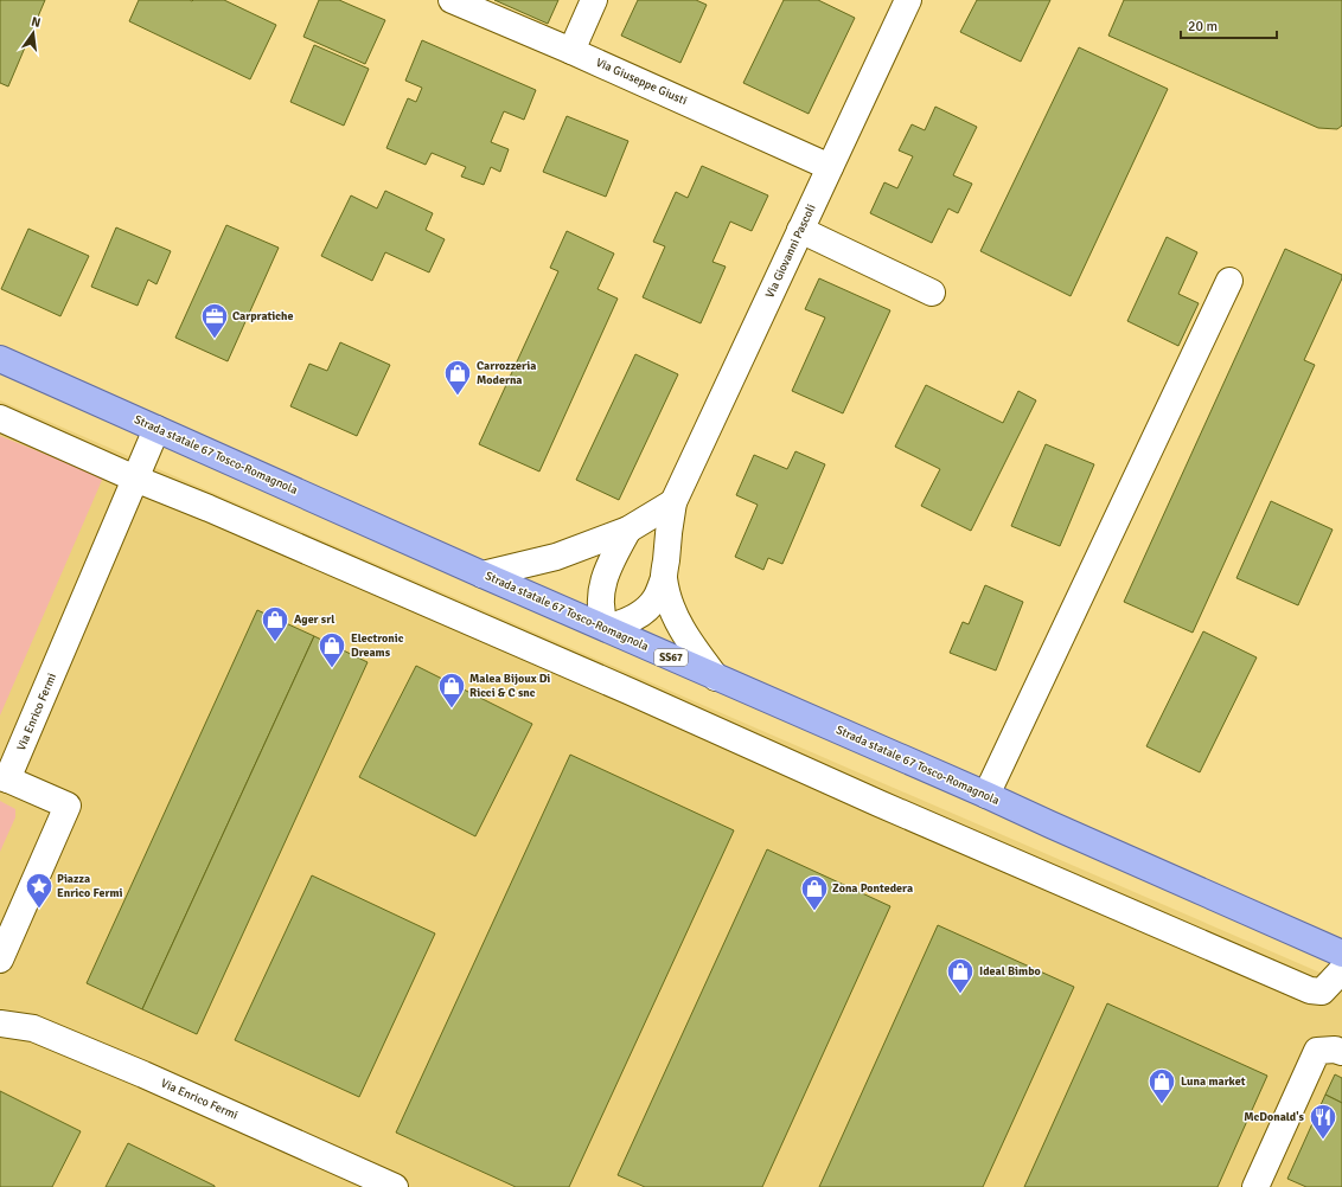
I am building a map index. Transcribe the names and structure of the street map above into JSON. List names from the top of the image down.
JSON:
{
  "streets": {
    "main road": ["Strada statale 67 Tosco-Romagnola", "SS67"],
    "street": ["Via Giuseppe Giusti", "Via Giovanni Pascoli", "Via Enrico Fermi"]
  },
  "crossings": [
    ["Via Giuseppe Giusti", "Via Giovanni Pascoli"],
    ["Via Giovanni Pascoli", "Strada statale 67 Tosco-Romagnola"],
    ["Strada statale 67 Tosco-Romagnola", "Via Enrico Fermi"]
  ],
  "places": {
    "office": ["Carpratiche"],
    "shop": [
      "Carrozzeria Moderna",
      "Ager srl",
      "Electronic Dreams",
      "Malea Bijoux Di Ricci & C snc",
      "Zona Pontedera",
      "Ideal Bimbo",
      "Luna market"
    ],
    "place": ["Piazza Enrico Fermi"],
    "restaurant": ["McDonald's"]
  },
  "scale_bar": "20 m",
  "north": "top"
}
